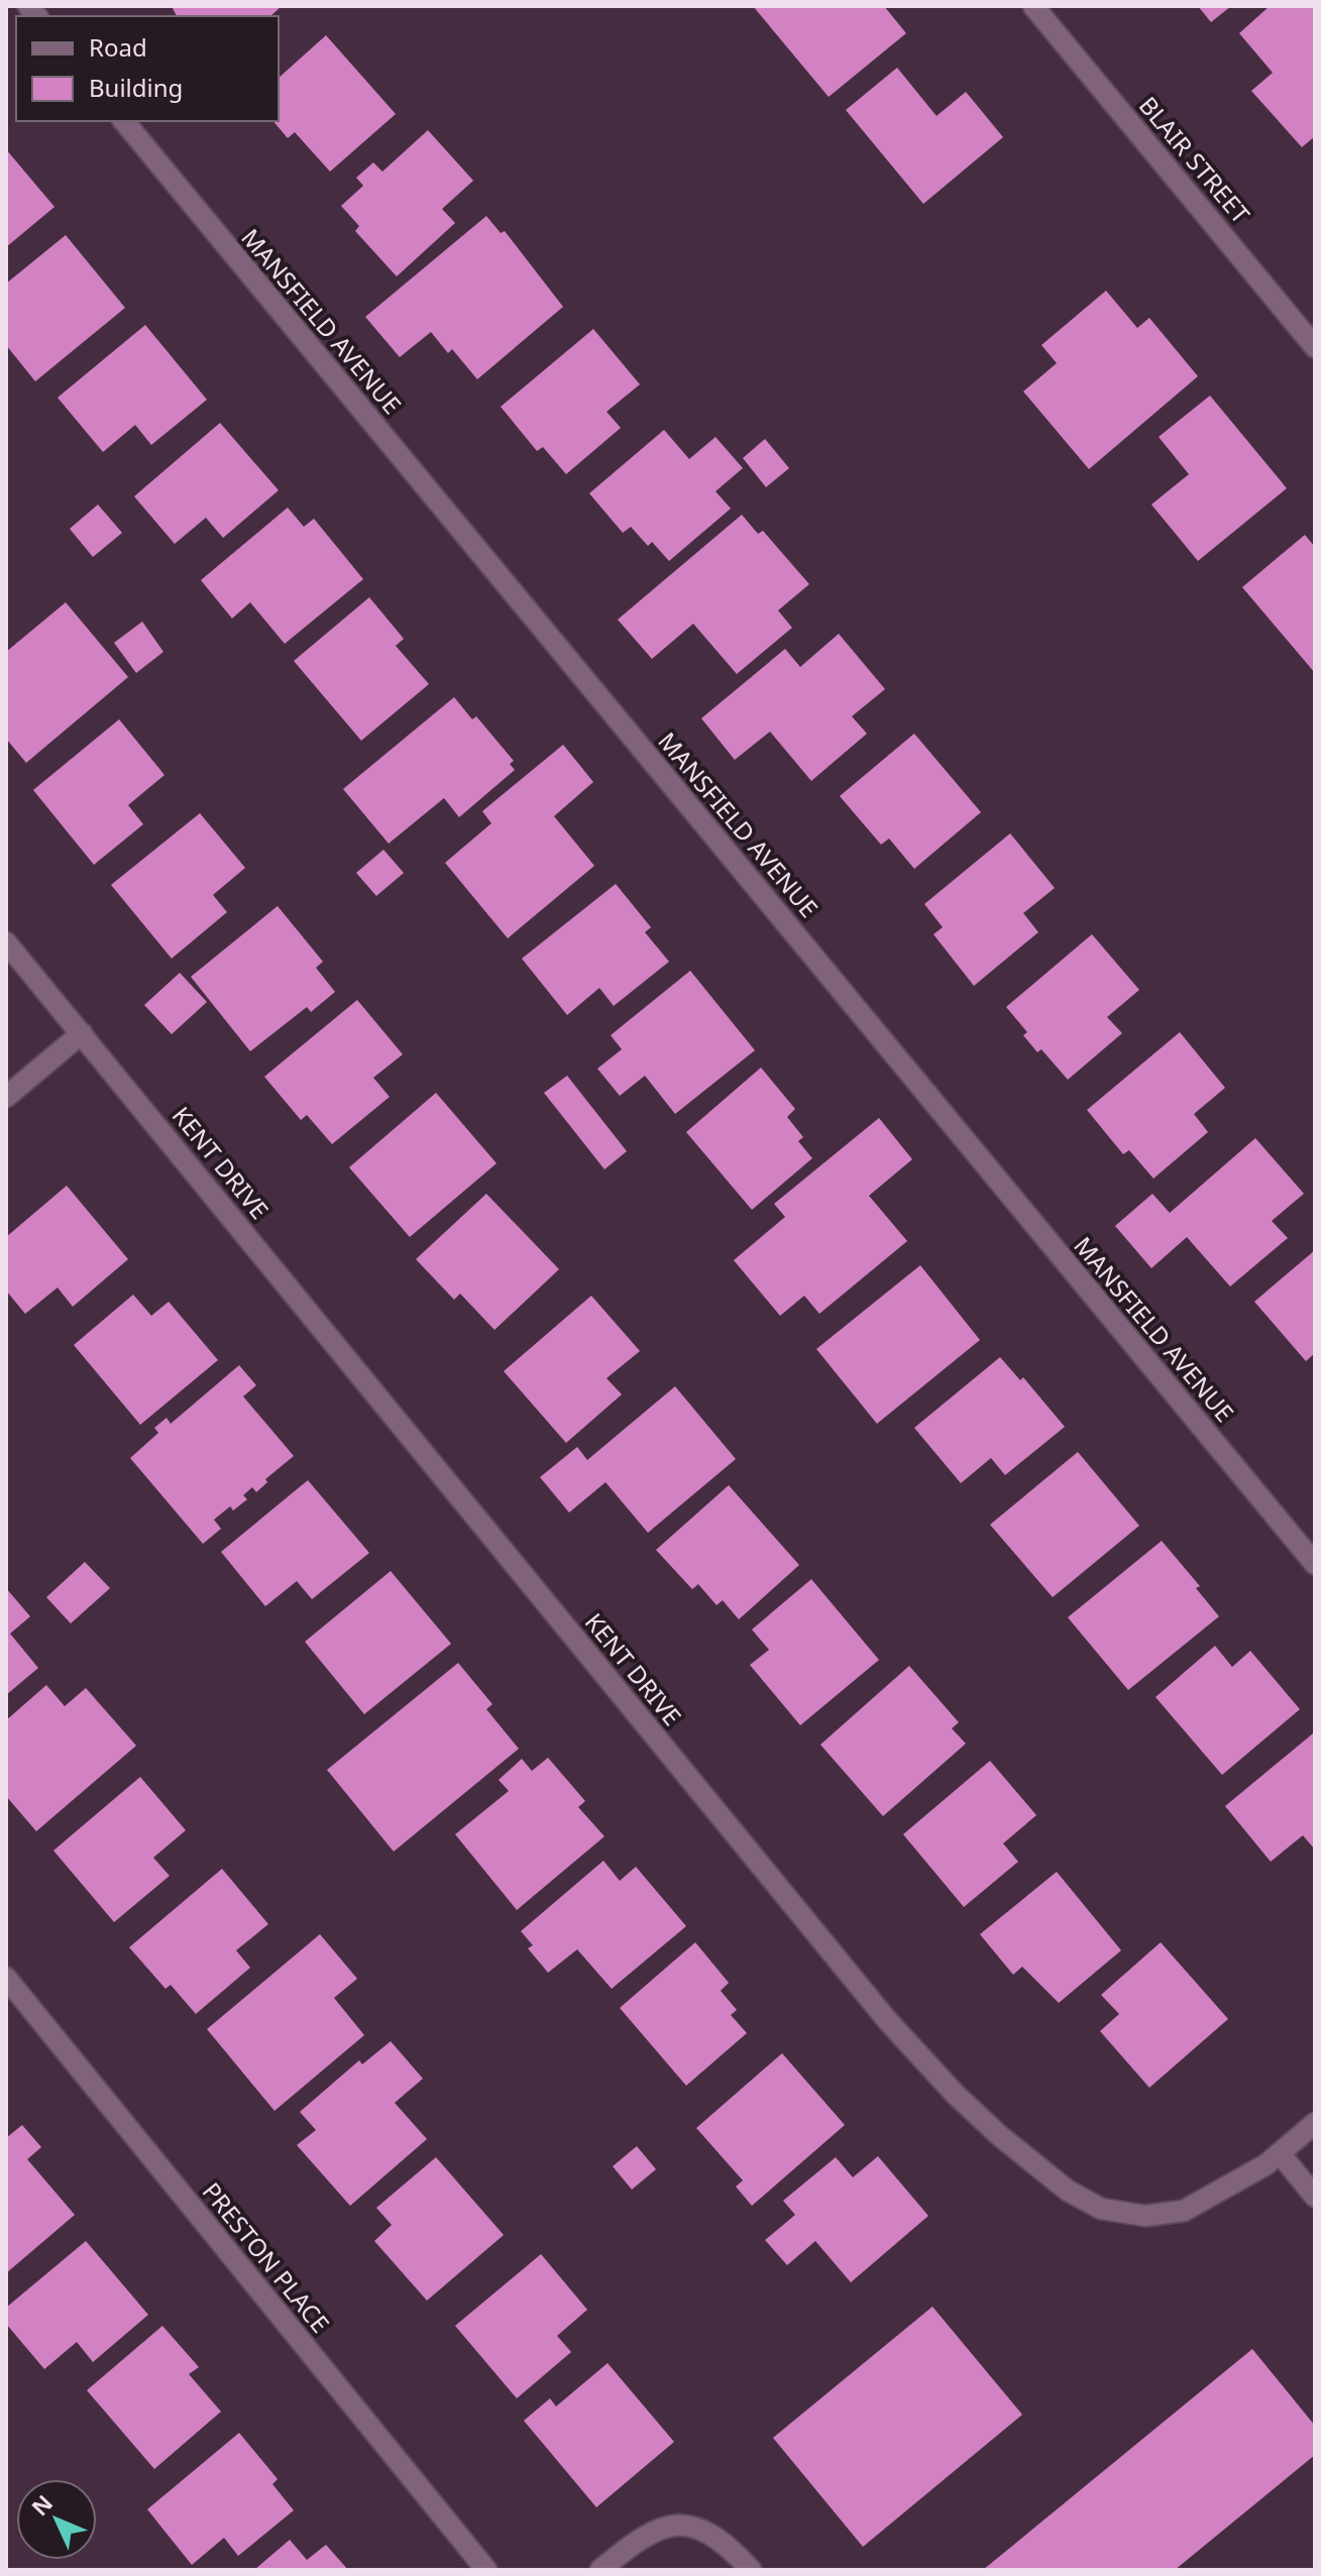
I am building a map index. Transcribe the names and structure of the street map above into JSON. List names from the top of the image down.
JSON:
{
  "streets": {
    "street": [
      "BLAIR STREET",
      "MANSFIELD AVENUE",
      "KENT DRIVE",
      "PRESTON PLACE"
    ]
  },
  "legend": ["Road", "Building"],
  "north": "top left"
}
